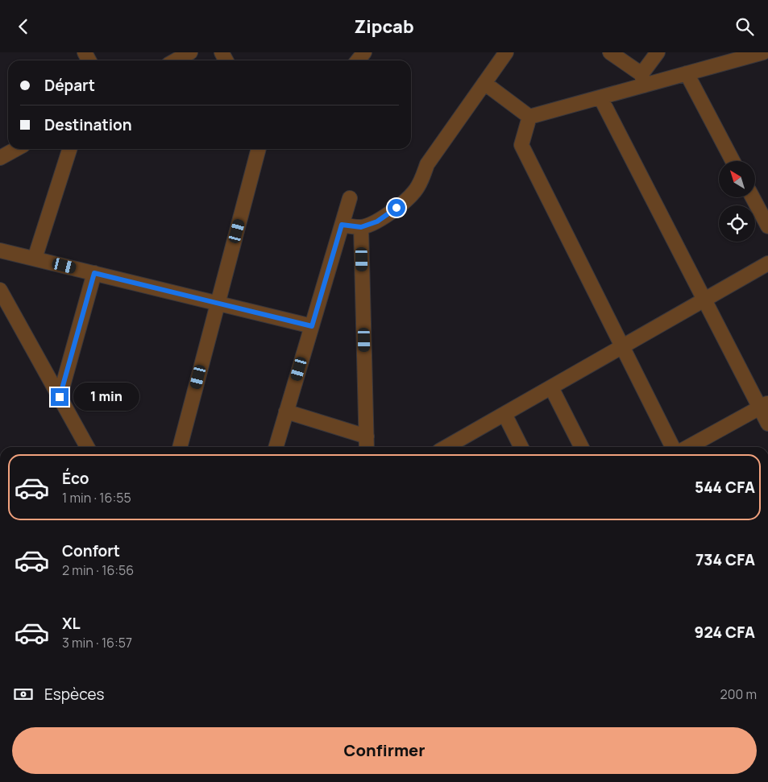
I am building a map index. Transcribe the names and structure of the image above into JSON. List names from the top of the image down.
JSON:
{
  "north": "top left",
  "page": {
    "header": "Zipcab",
    "banner": ["Départ", "Destination"],
    "bubble": "1 min",
    "list": [
      {
        "name": "Éco",
        "note": "1 min · 16:55",
        "value": "544 CFA"
      },
      {
        "name": "Confort",
        "note": "2 min · 16:56",
        "value": "734 CFA"
      },
      {
        "name": "XL",
        "note": "3 min · 16:57",
        "value": "924 CFA"
      }
    ],
    "pay": ["Espèces", "200 m"],
    "buttons": "Confirmer"
  }
}
